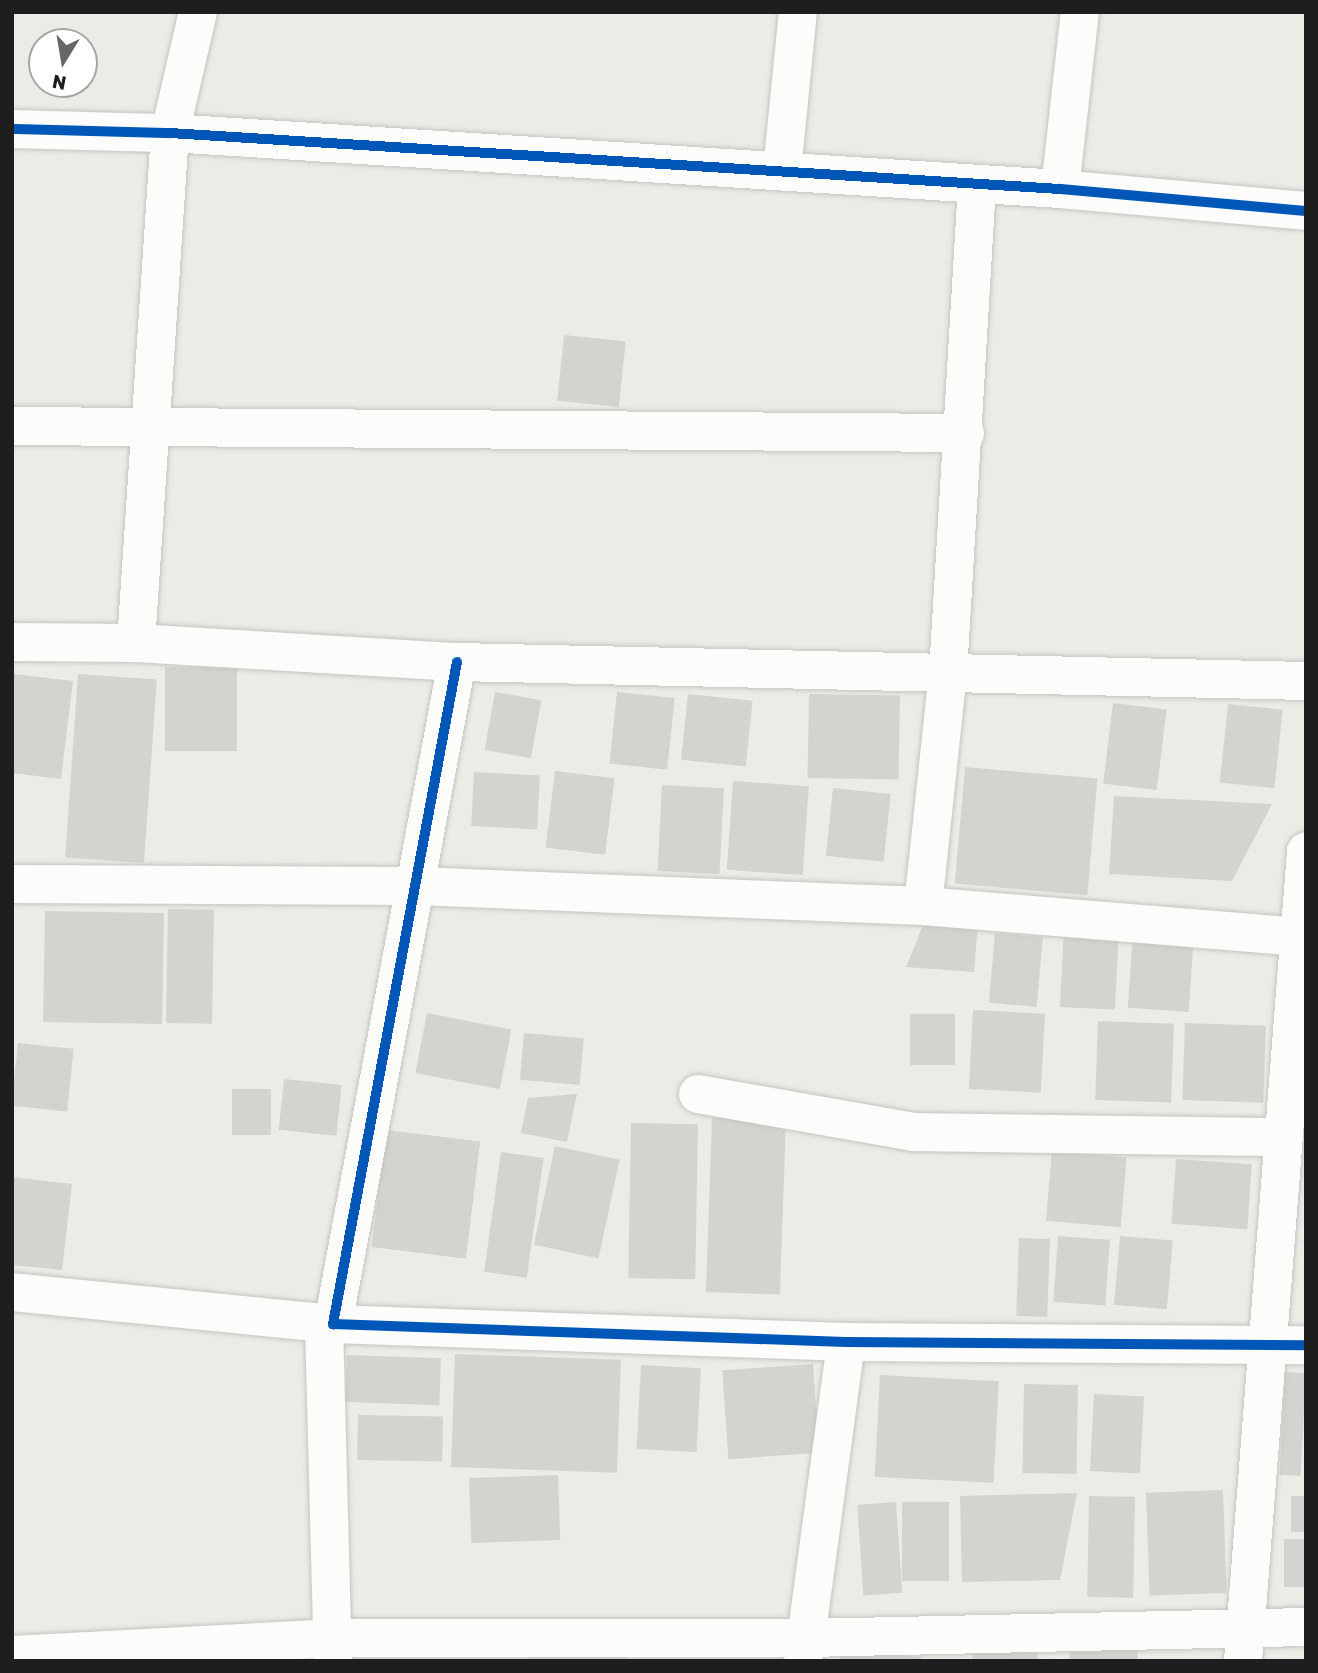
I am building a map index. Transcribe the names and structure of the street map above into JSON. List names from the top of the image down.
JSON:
{
  "north": "bottom"
}
